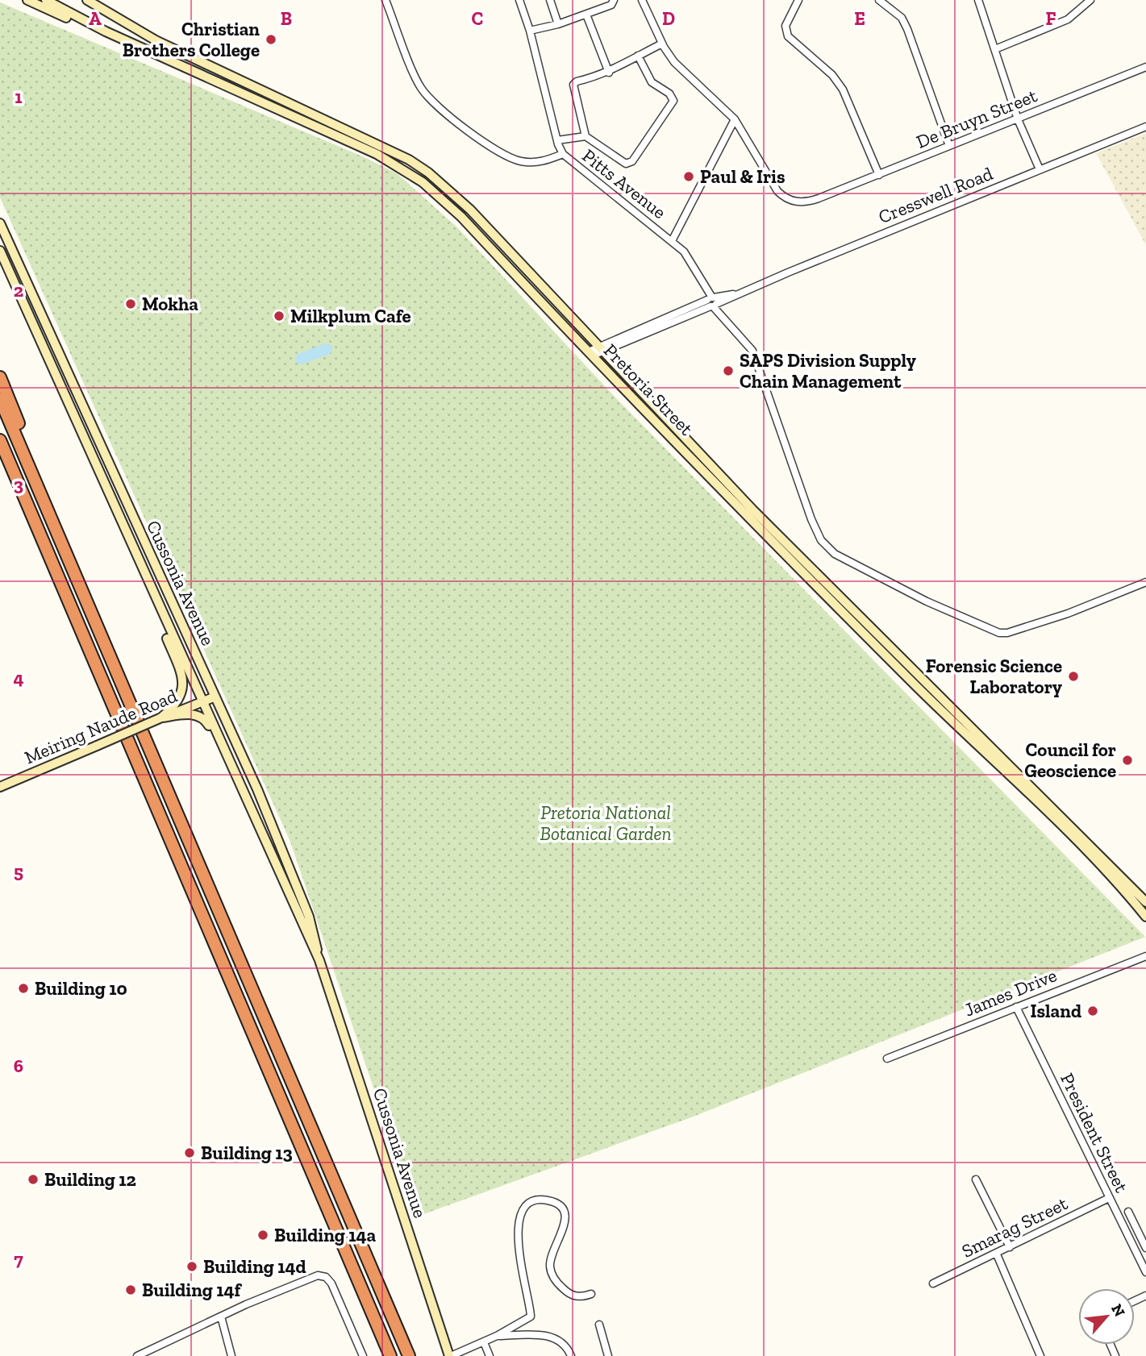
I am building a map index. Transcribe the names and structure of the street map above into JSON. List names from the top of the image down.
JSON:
{
  "streets": {
    "main road": ["Pretoria Street", "Cussonia Avenue", "Meiring Naude Road"],
    "street": [
      "De Bruyn Street",
      "Pitts Avenue",
      "Cresswell Road",
      "James Drive",
      "President Street",
      "Smarag Street"
    ]
  },
  "crossings": [
    ["Pitts Avenue", "Cresswell Road"],
    ["Cresswell Road", "Pretoria Street"],
    ["Cussonia Avenue", "Meiring Naude Road"],
    ["James Drive", "President Street"],
    ["President Street", "Smarag Street"]
  ],
  "parks": ["Pretoria National Botanical Garden"],
  "places": [
    "Christian Brothers College",
    "Paul & Iris",
    "Mokha",
    "Milkplum Cafe",
    "SAPS Division Supply Chain Management",
    "Forensic Science Laboratory",
    "Council for Geoscience",
    "Building 10",
    "Island",
    "Building 13",
    "Building 12",
    "Building 14a",
    "Building 14d",
    "Building 14f"
  ],
  "north": "top right",
  "grid": {
    "columns": [
      "A",
      "B",
      "C",
      "D",
      "E",
      "F"
    ],
    "rows": [
      "1",
      "2",
      "3",
      "4",
      "5",
      "6",
      "7"
    ]
  }
}
